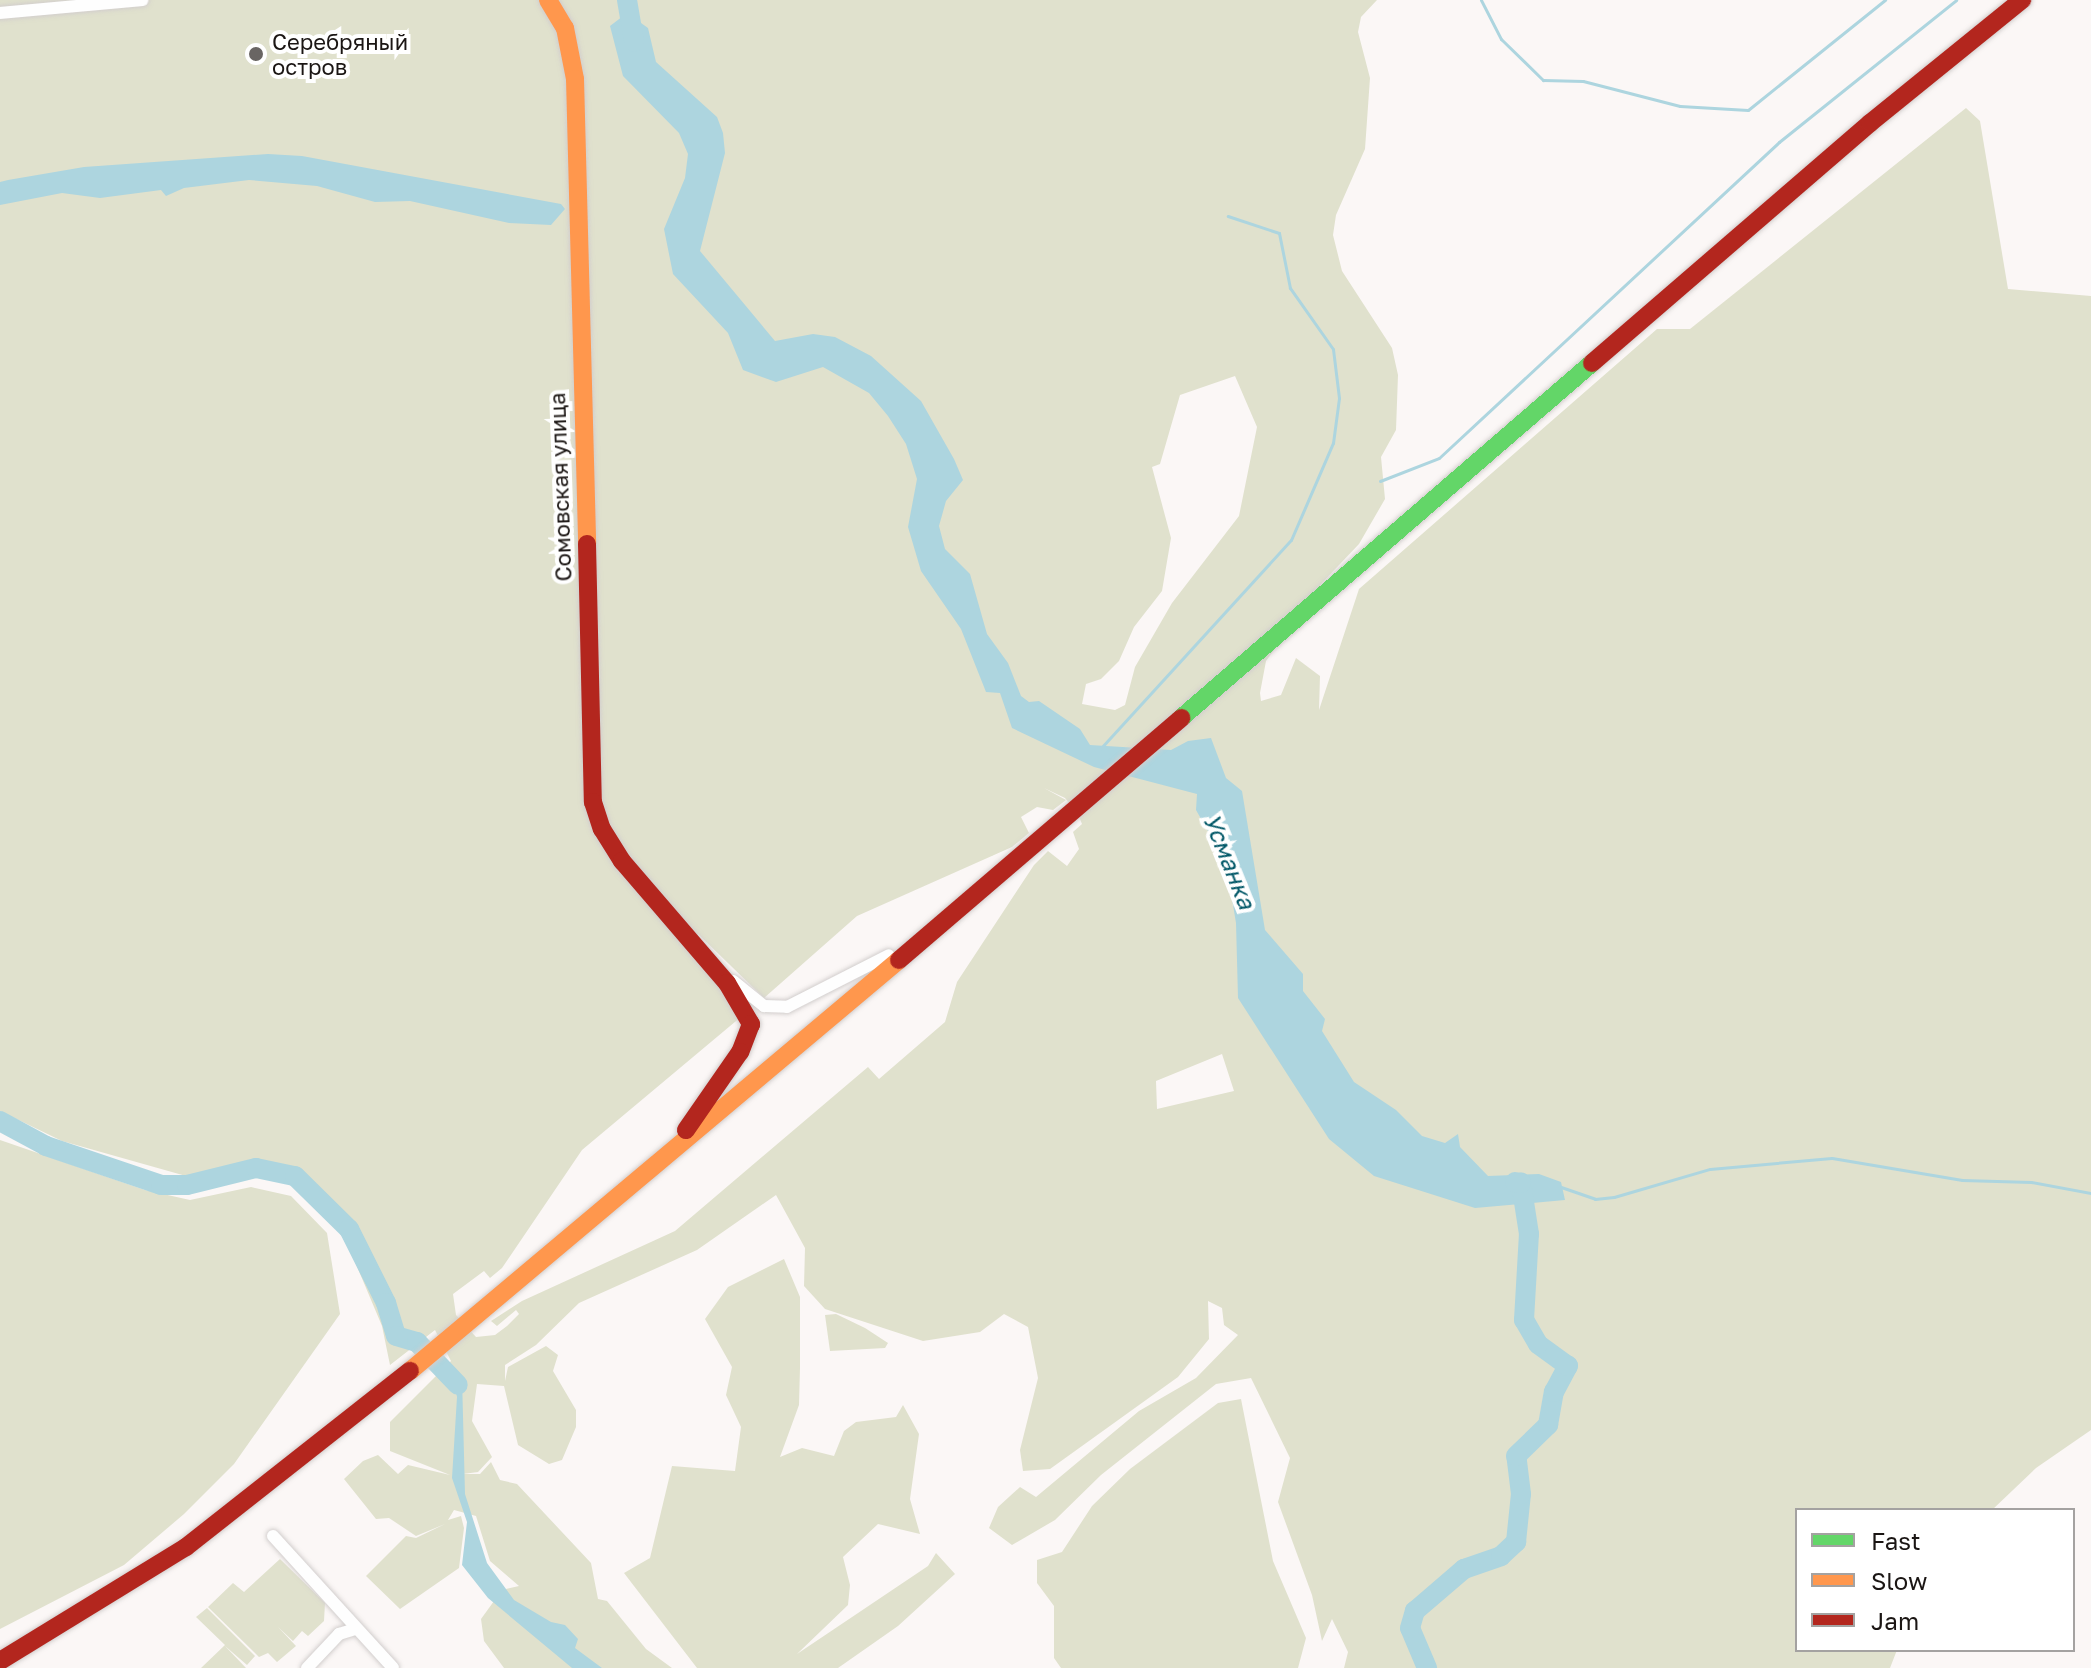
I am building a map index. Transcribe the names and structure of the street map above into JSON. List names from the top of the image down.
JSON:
{
  "streets": {
    "main road": ["Сомовская улица"]
  },
  "water": ["Усманка"],
  "places": ["Серебряный остров"],
  "legend": ["Fast", "Slow", "Jam"]
}
